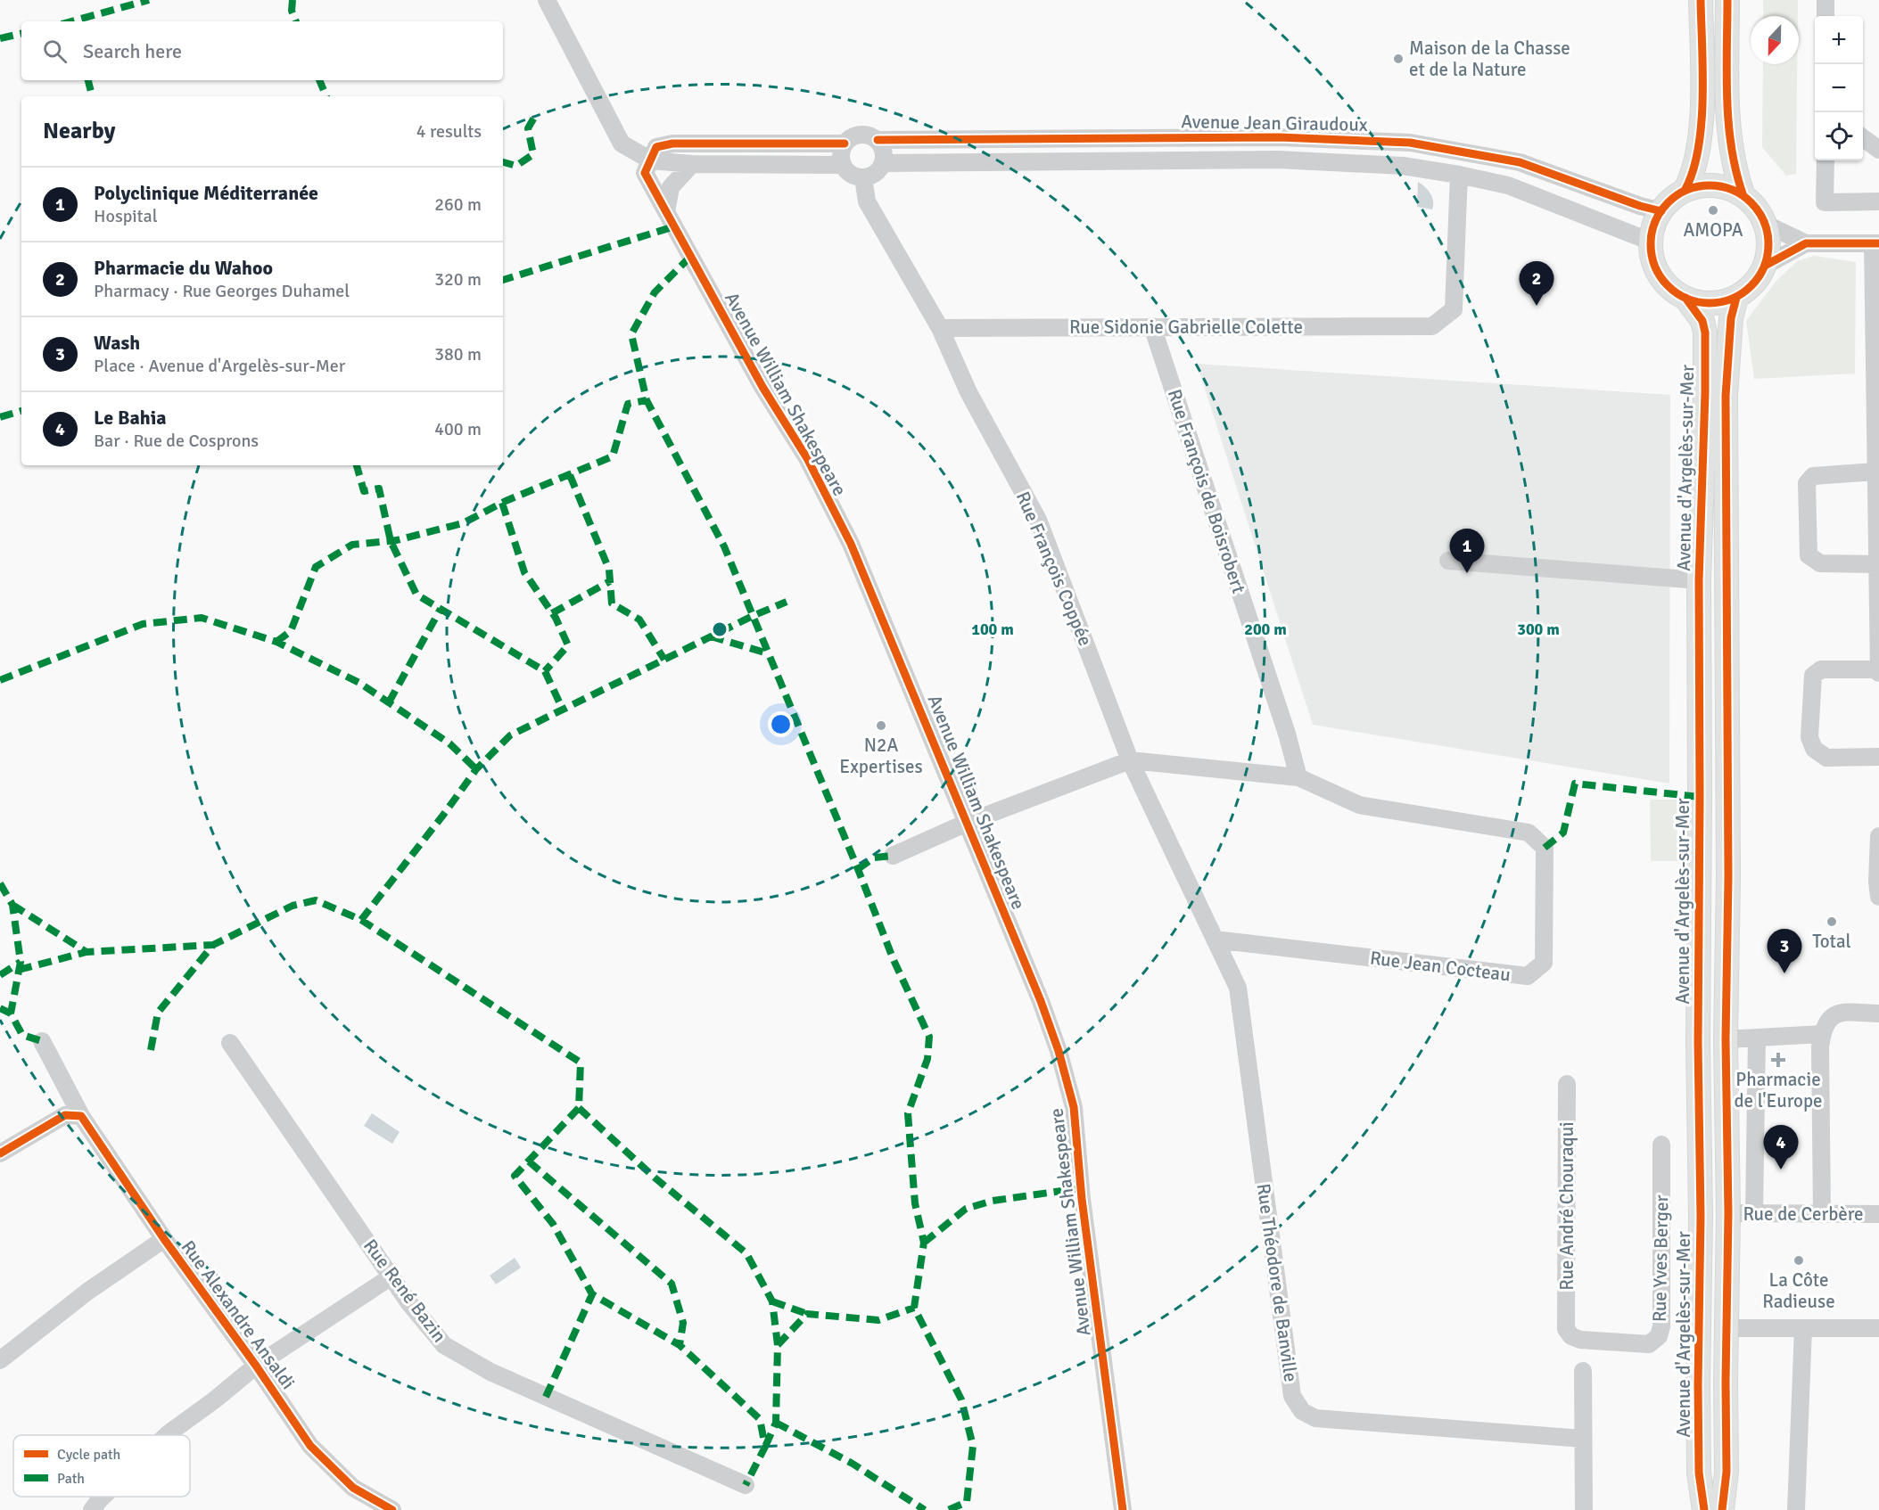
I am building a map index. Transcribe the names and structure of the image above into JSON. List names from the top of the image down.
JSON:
{
  "streets": {
    "main road": ["Avenue d'Argelès-sur-Mer"],
    "street": [
      "Avenue Jean Giraudoux",
      "Rue Sidonie Gabrielle Colette",
      "Avenue William Shakespeare",
      "Rue François de Boisrobert",
      "Rue François Coppée",
      "Rue Jean Cocteau",
      "Rue André Chouraqui",
      "Rue de Cerbère",
      "Rue Yves Berger",
      "Rue Théodore de Banville",
      "Rue René Bazin",
      "Rue Alexandre Ansaldi"
    ]
  },
  "crossings": [
    ["Avenue Jean Giraudoux", "Rue Sidonie Gabrielle Colette"],
    ["Avenue Jean Giraudoux", "Avenue d'Argelès-sur-Mer"],
    ["Avenue Jean Giraudoux", "Rue François Coppée"],
    ["Rue Sidonie Gabrielle Colette", "Rue François de Boisrobert"],
    ["Rue Sidonie Gabrielle Colette", "Rue François Coppée"],
    ["Avenue d'Argelès-sur-Mer", "Rue de Cerbère"],
    ["Rue François de Boisrobert", "Rue Jean Cocteau"],
    ["Rue François Coppée", "Rue Jean Cocteau"],
    ["Rue François Coppée", "Rue Théodore de Banville"],
    ["Rue Jean Cocteau", "Rue Théodore de Banville"],
    ["Rue André Chouraqui", "Rue Yves Berger"]
  ],
  "places": {
    "other": [
      "Maison de la Chasse et de la Nature",
      "AMOPA",
      "N2A Expertises",
      "Total",
      "La Côte Radieuse"
    ],
    "health": ["Pharmacie de l'Europe"]
  },
  "legend": ["Cycle path", "Path"],
  "north": "bottom",
  "page": {
    "map_buttons": ["+", "−"],
    "search": "Search here",
    "heading": ["Nearby", "4 results"],
    "list": [
      {
        "mark": "1",
        "name": "Polyclinique Méditerranée",
        "note": "Hospital",
        "value": "260 m"
      },
      {
        "mark": "2",
        "name": "Pharmacie du Wahoo",
        "note": "Pharmacy · Rue Georges Duhamel",
        "value": "320 m"
      },
      {
        "mark": "3",
        "name": "Wash",
        "note": "Place · Avenue d'Argelès-sur-Mer",
        "value": "380 m"
      },
      {
        "mark": "4",
        "name": "Le Bahia",
        "note": "Bar · Rue de Cosprons",
        "value": "400 m"
      }
    ],
    "pins": [
      "2",
      "1",
      "3",
      "4"
    ]
  },
  "rings": ["100 m", "200 m", "300 m"]
}
